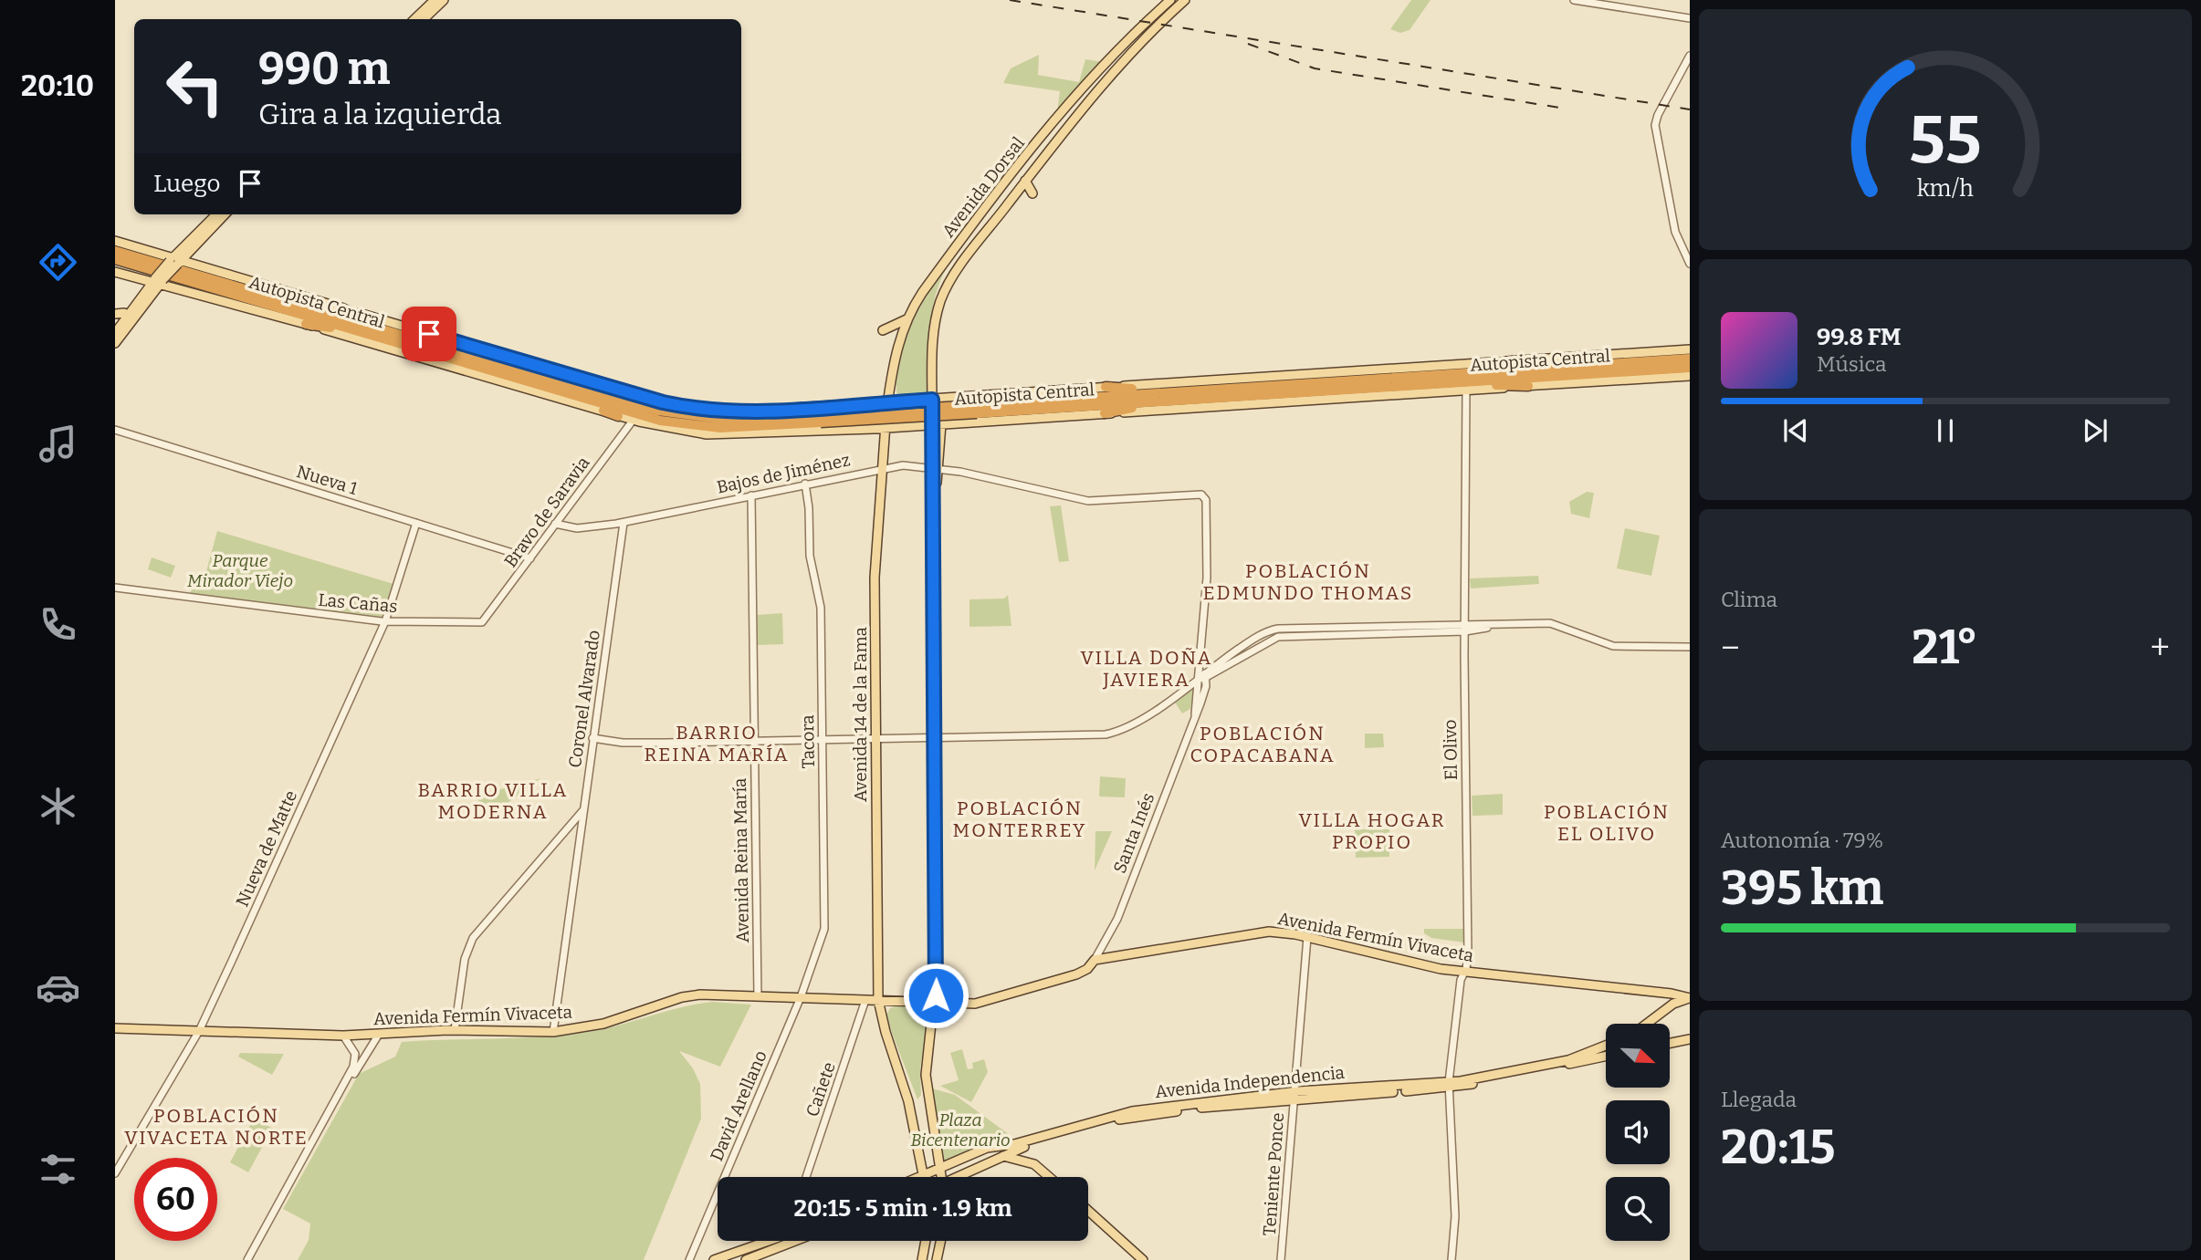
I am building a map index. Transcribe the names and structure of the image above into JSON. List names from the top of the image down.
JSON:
{
  "streets": {
    "highway": ["Autopista Central"],
    "main road": [
      "Avenida Dorsal",
      "Avenida 14 de la Fama",
      "Avenida Fermín Vivaceta",
      "Avenida Independencia"
    ],
    "street": [
      "Bajos de Jiménez",
      "Nueva 1",
      "Bravo de Saravia",
      "Las Cañas",
      "Coronel Alvarado",
      "Tacora",
      "El Olivo",
      "Santa Inés",
      "Nueva de Matte",
      "Avenida Reina María",
      "Cañete",
      "David Arellano",
      "Teniente Ponce"
    ]
  },
  "crossings": [
    ["Avenida Dorsal", "Bajos de Jiménez"],
    ["Avenida Dorsal", "Avenida 14 de la Fama"],
    ["Avenida Dorsal", "Avenida Fermín Vivaceta"],
    ["Bajos de Jiménez", "Bravo de Saravia"],
    ["Bajos de Jiménez", "Coronel Alvarado"],
    ["Bajos de Jiménez", "Avenida 14 de la Fama"],
    ["Bajos de Jiménez", "Tacora"],
    ["Bajos de Jiménez", "Santa Inés"],
    ["Bajos de Jiménez", "Avenida Reina María"],
    ["Nueva 1", "Bravo de Saravia"],
    ["Nueva 1", "Nueva de Matte"],
    ["Bravo de Saravia", "Las Cañas"],
    ["Las Cañas", "Nueva de Matte"],
    ["Coronel Alvarado", "Avenida Fermín Vivaceta"],
    ["Avenida 14 de la Fama", "Avenida Fermín Vivaceta"],
    ["Tacora", "Avenida Fermín Vivaceta"],
    ["Tacora", "David Arellano"],
    ["El Olivo", "Avenida Fermín Vivaceta"],
    ["El Olivo", "Avenida Independencia"],
    ["Santa Inés", "Avenida Fermín Vivaceta"],
    ["Nueva de Matte", "Avenida Fermín Vivaceta"],
    ["Avenida Reina María", "Avenida Fermín Vivaceta"],
    ["Avenida Fermín Vivaceta", "Cañete"],
    ["Avenida Fermín Vivaceta", "David Arellano"],
    ["Avenida Fermín Vivaceta", "Teniente Ponce"],
    ["Avenida Independencia", "Teniente Ponce"]
  ],
  "districts": [
    "POBLACIÓN EDMUNDO THOMAS",
    "VILLA DOÑA JAVIERA",
    "BARRIO REINA MARÍA",
    "POBLACIÓN COPACABANA",
    "BARRIO VILLA MODERNA",
    "POBLACIÓN MONTERREY",
    "POBLACIÓN EL OLIVO",
    "VILLA HOGAR PROPIO",
    "POBLACIÓN VIVACETA NORTE"
  ],
  "parks": ["Parque Mirador Viejo", "Plaza Bicentenario"],
  "north": "bottom right",
  "page": {
    "tabs": "20:10",
    "turn": ["990 m", "Gira a la izquierda"],
    "then": "Luego",
    "song": ["99.8 FM", "Música"],
    "tile": [
      "Clima",
      ["Autonomía · 79%", "395 km"],
      ["Llegada", "20:15"]
    ],
    "heat": ["−", "21°", "+"],
    "limit": "60",
    "trip": "20:15 · 5 min · 1.9 km",
    "gauge": ["55", "km/h"]
  }
}
